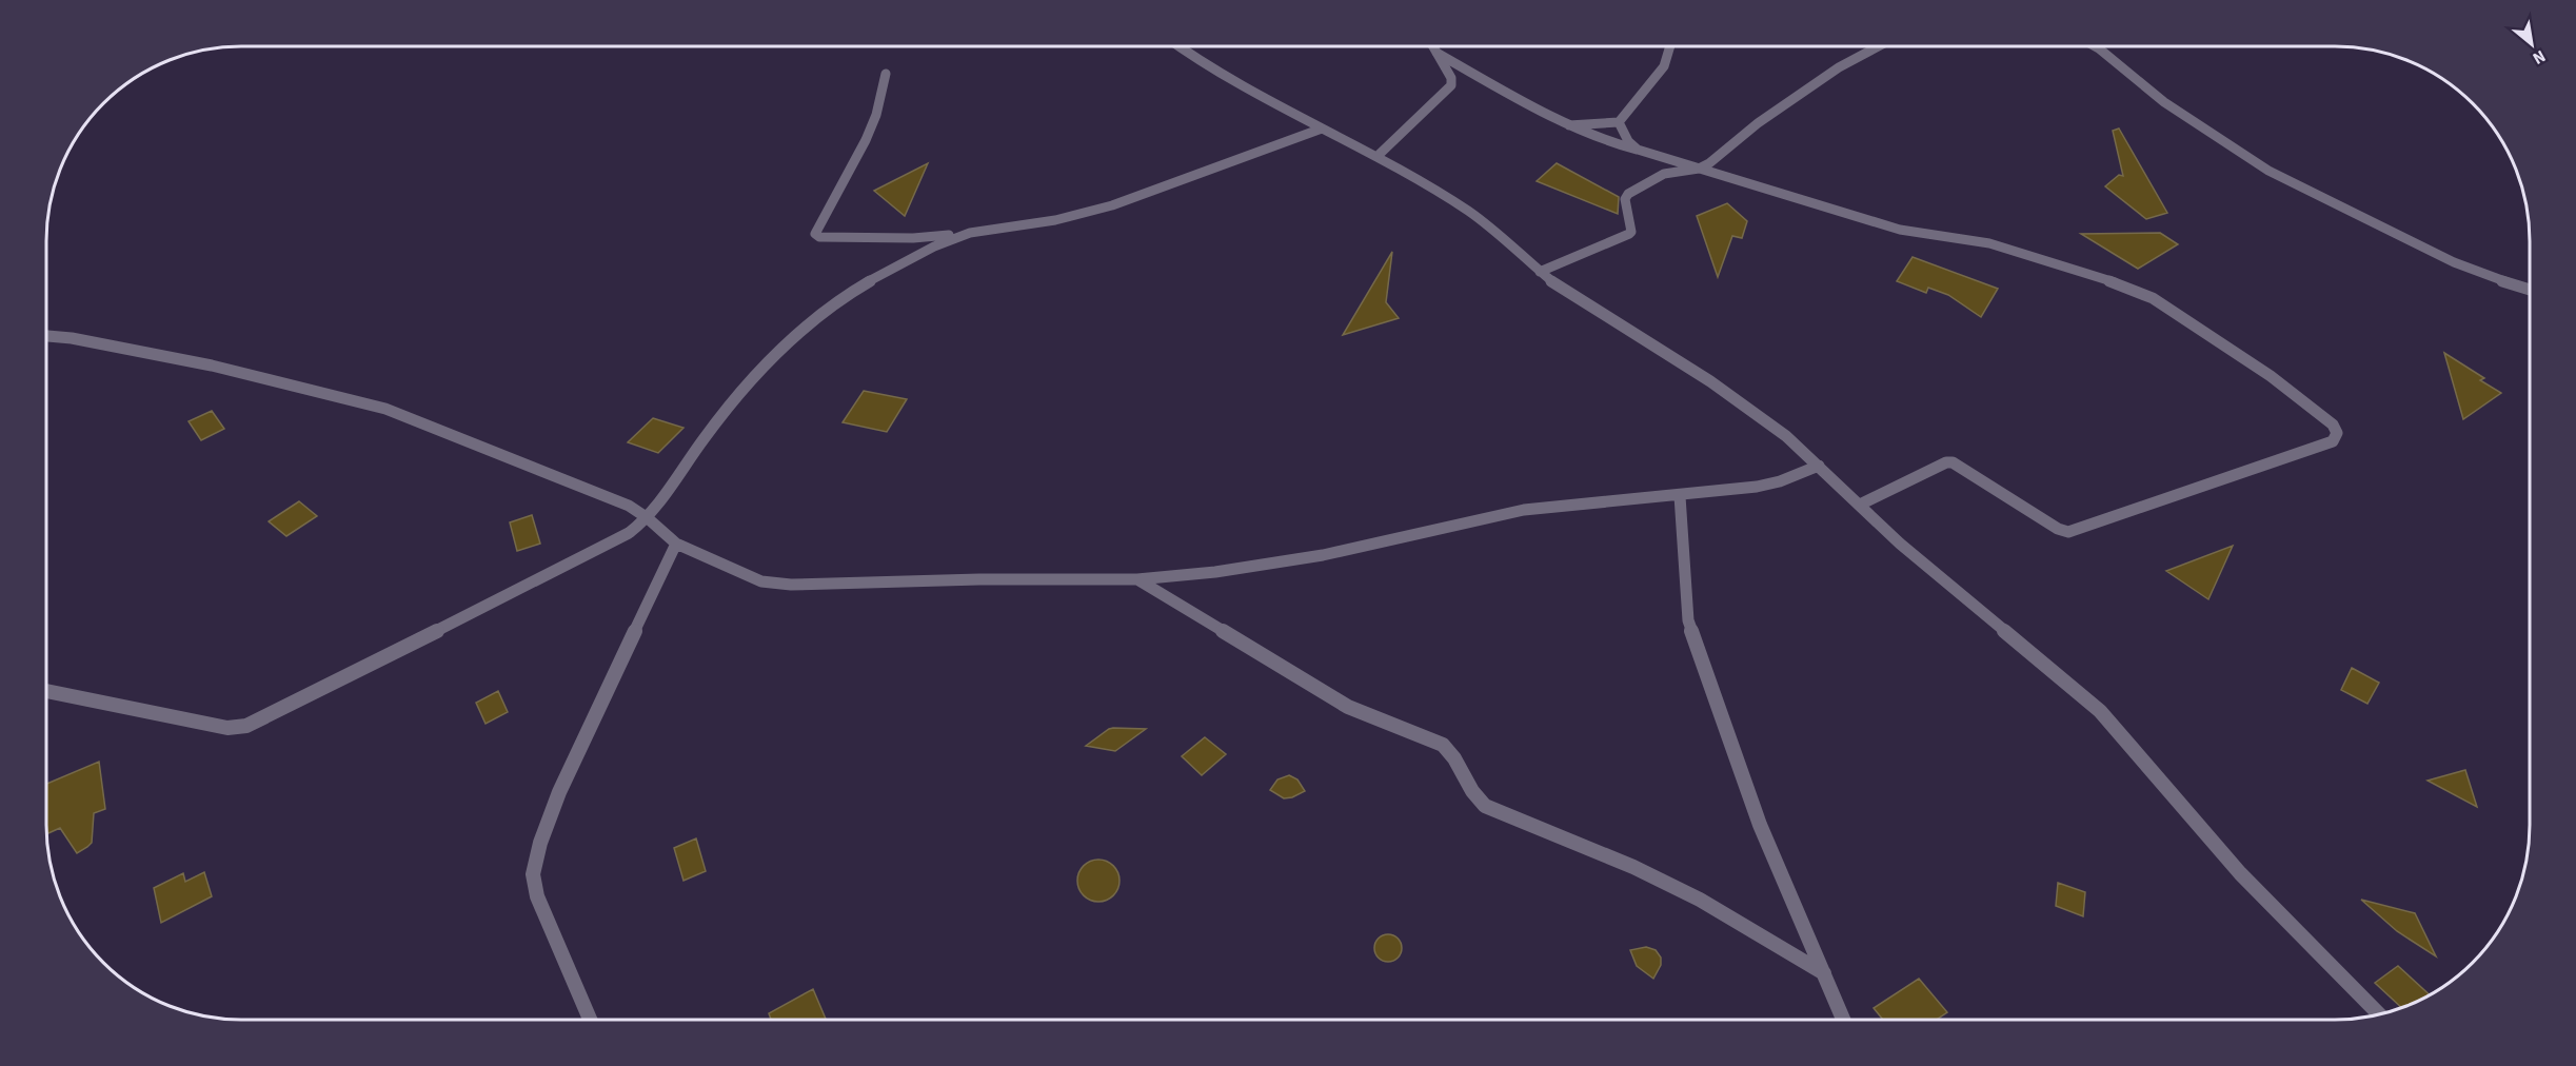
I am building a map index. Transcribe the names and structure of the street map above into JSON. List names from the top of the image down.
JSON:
{
  "north": "bottom right"
}
